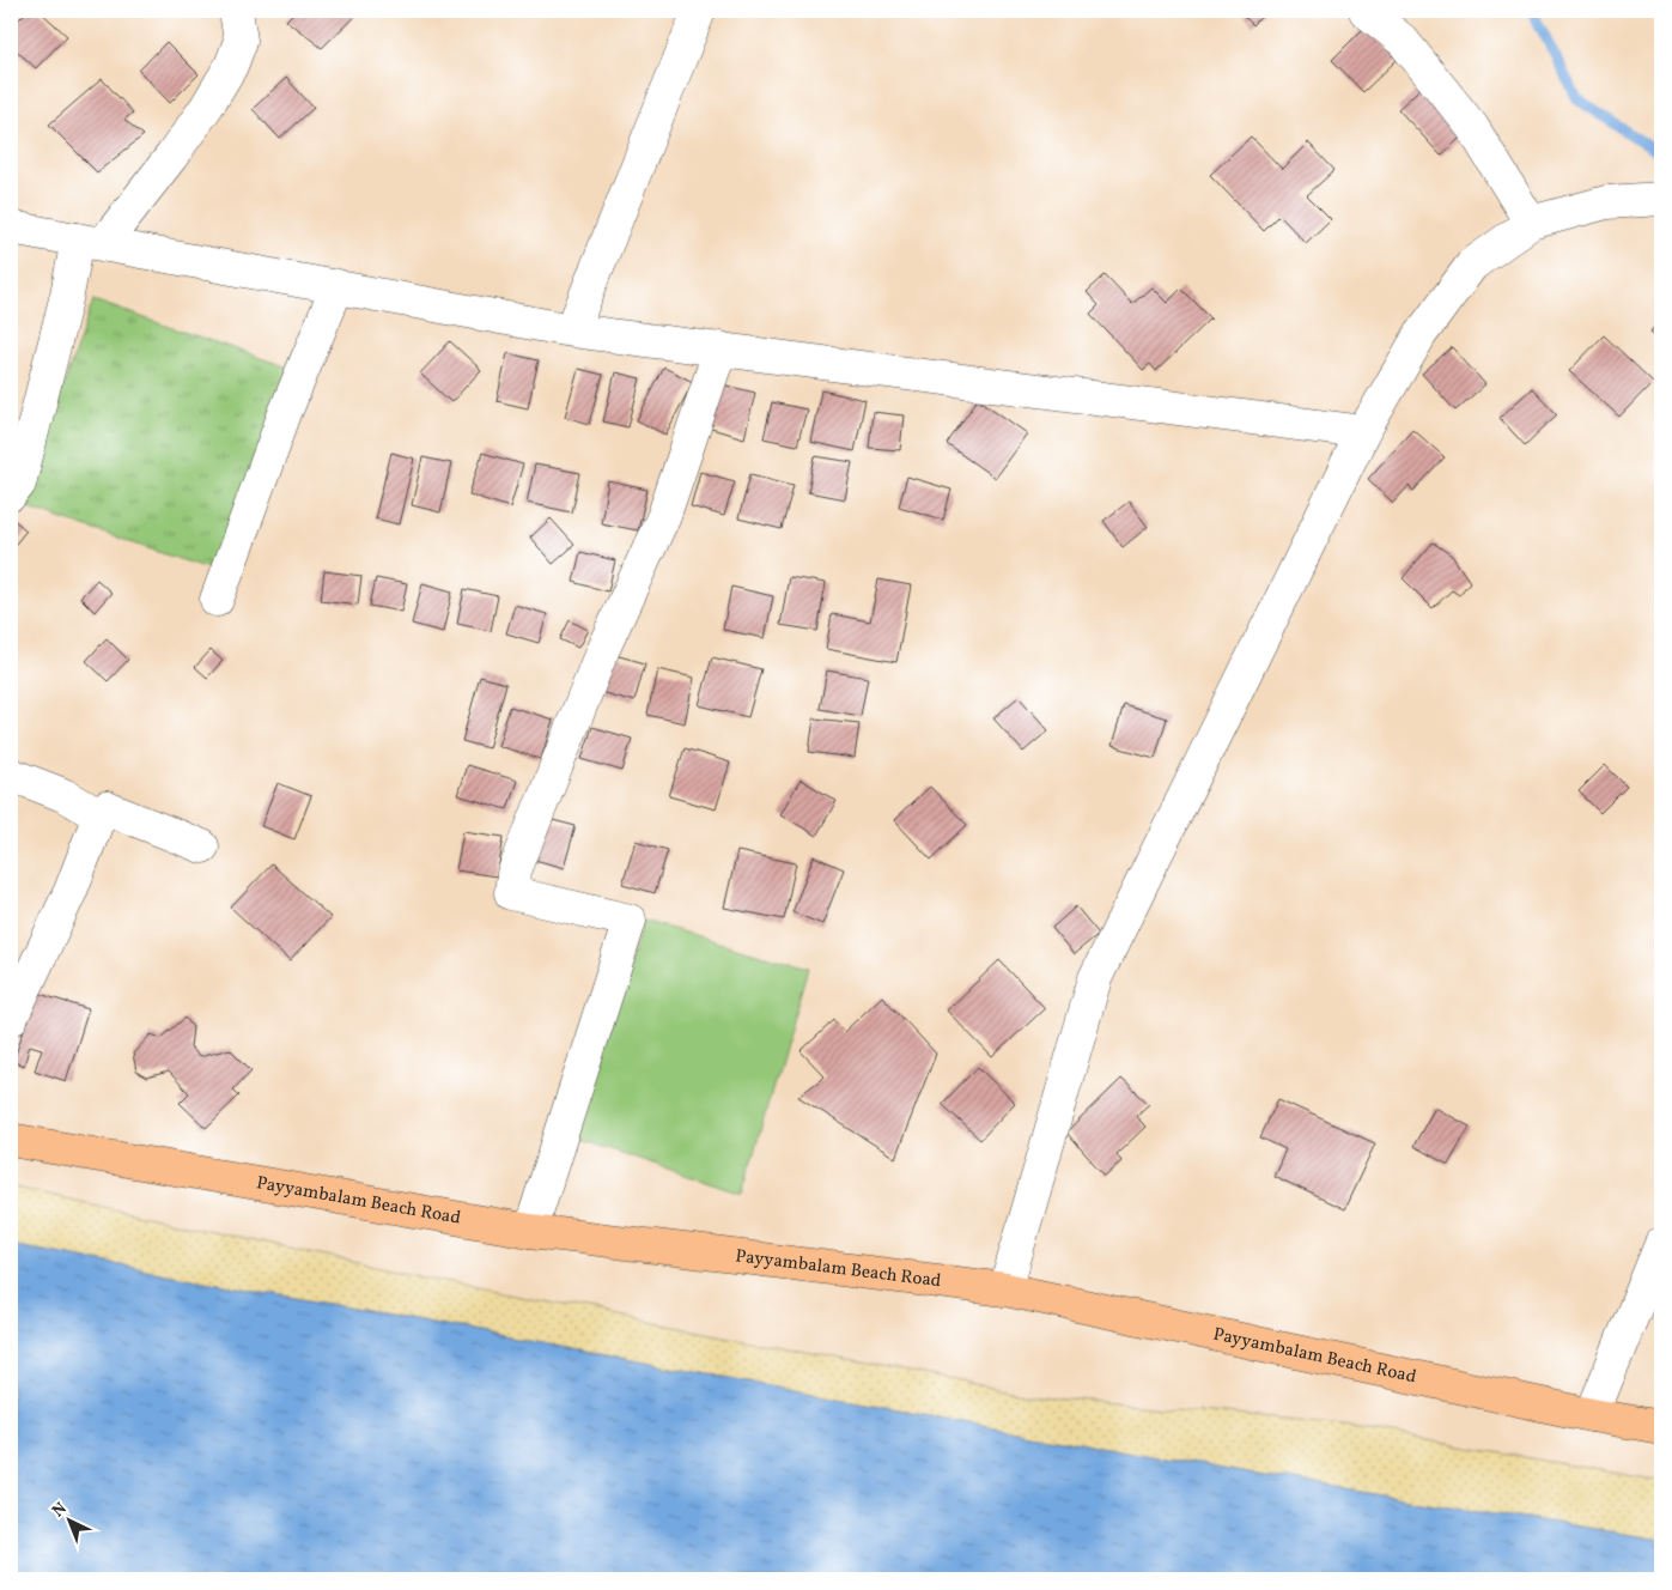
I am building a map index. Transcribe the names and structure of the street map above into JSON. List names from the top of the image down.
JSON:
{
  "streets": {
    "main road": ["Payyambalam Beach Road"]
  },
  "north": "top left"
}
